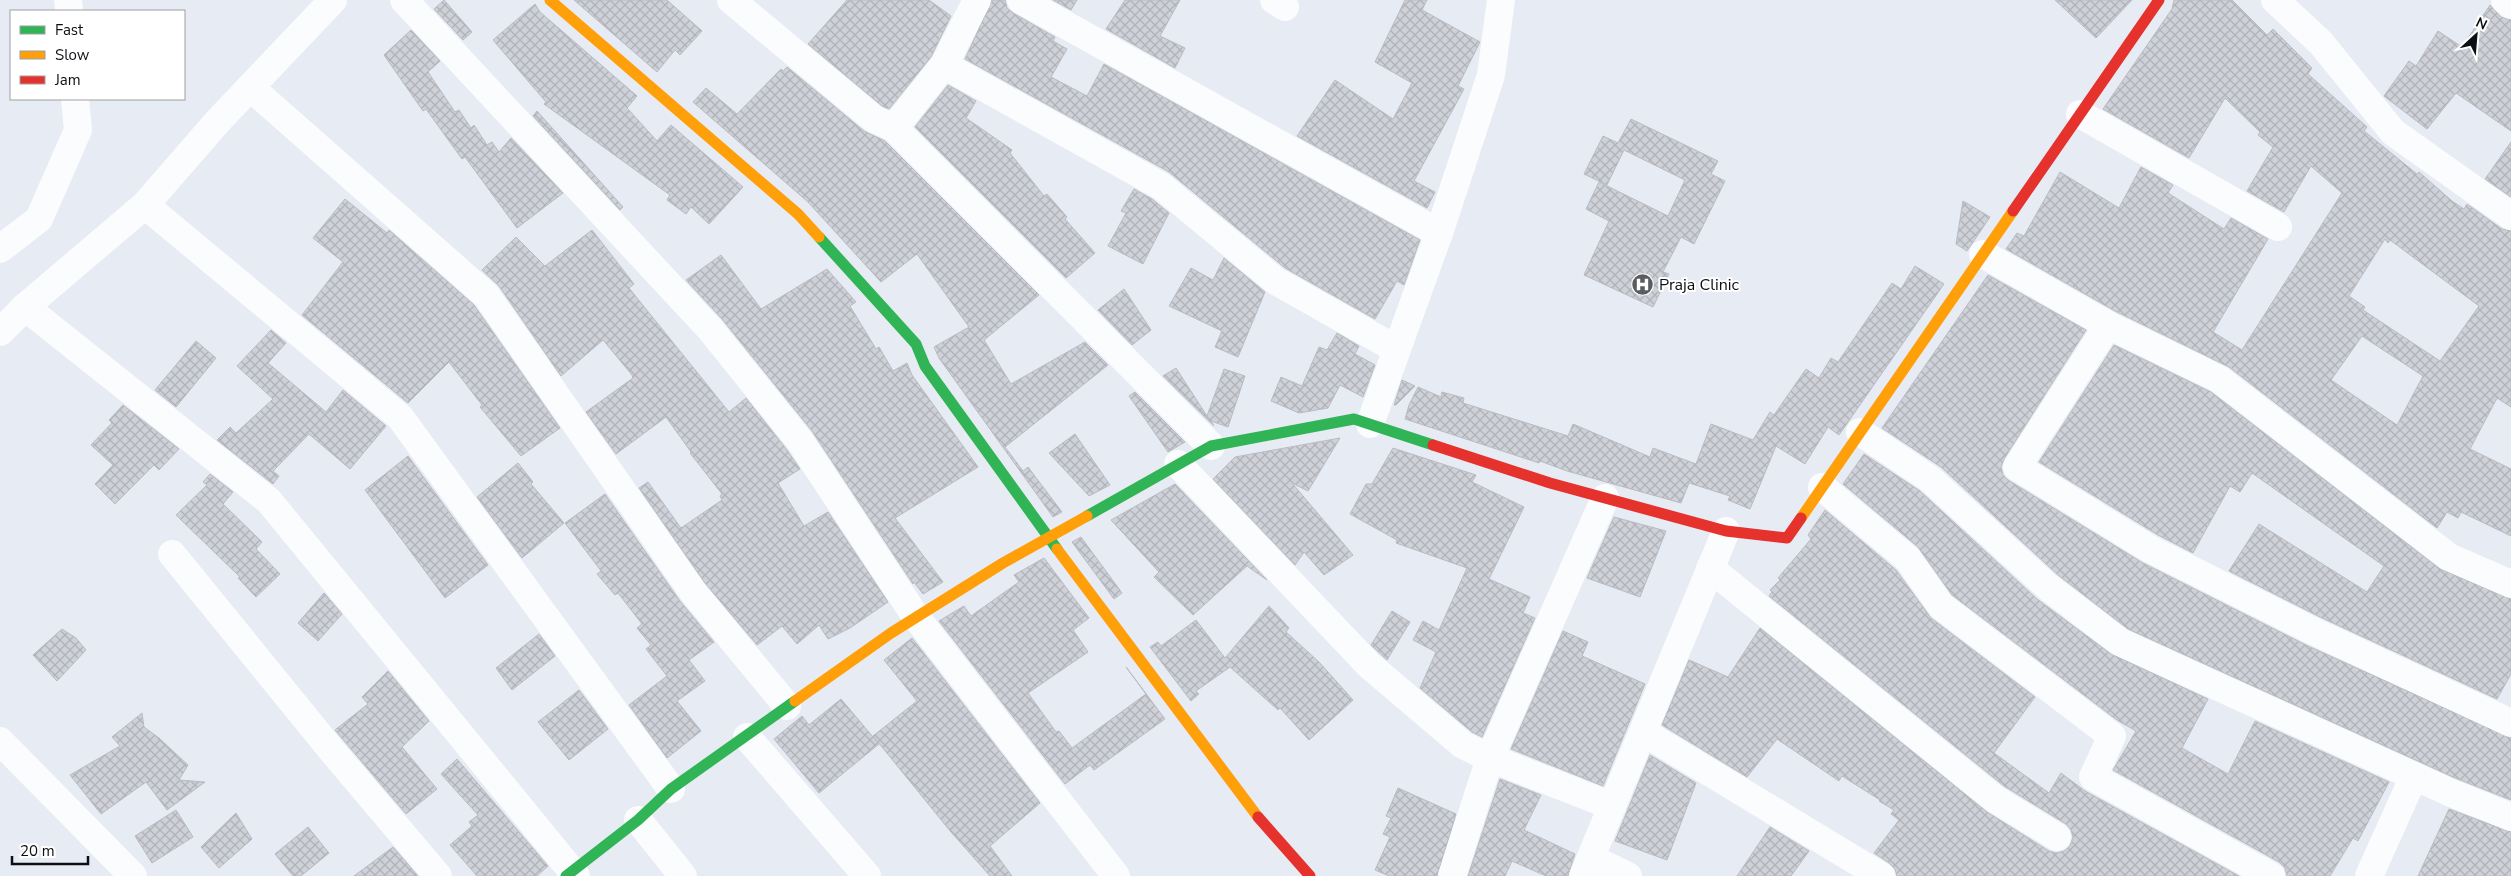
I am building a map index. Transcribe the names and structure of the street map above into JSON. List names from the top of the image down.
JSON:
{
  "places": {
    "hospital": ["Praja Clinic"]
  },
  "legend": ["Fast", "Slow", "Jam"],
  "scale_bar": "20 m",
  "north": "top right"
}
